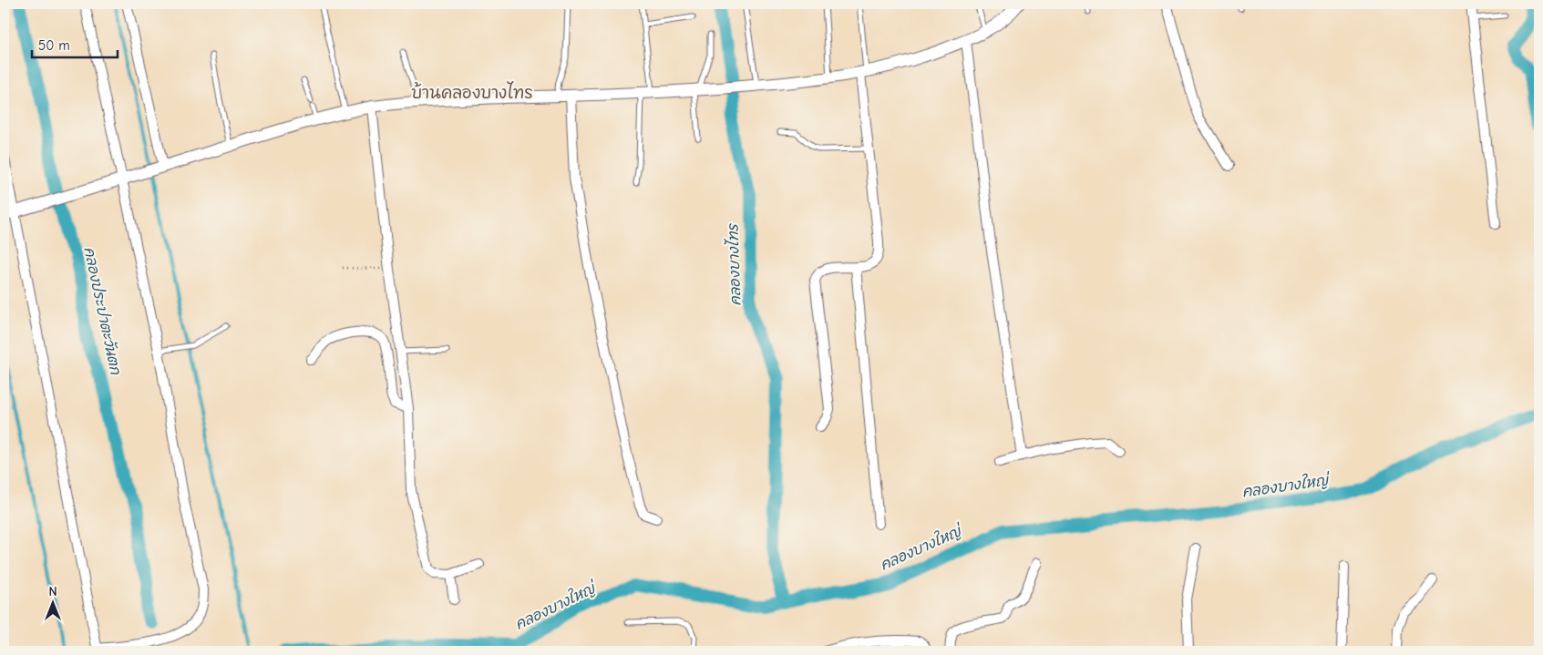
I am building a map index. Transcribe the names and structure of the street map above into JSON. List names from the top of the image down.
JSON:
{
  "districts": ["บ้านคลองบางไทร"],
  "water": ["คลองบางไทร", "คลองประปาตะวันตก", "คลองบางใหญ่"],
  "scale_bar": "50 m",
  "north": "top"
}
